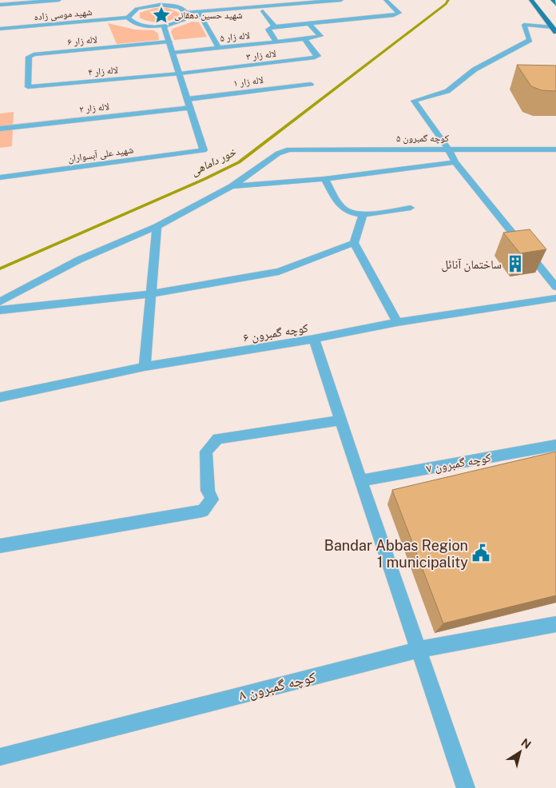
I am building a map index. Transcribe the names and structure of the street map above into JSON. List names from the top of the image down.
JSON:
{
  "streets": {
    "street": [
      "شهید موسی زاده",
      "لاله زار ۵",
      "لاله زار ۶",
      "لاله زار ۳",
      "لاله زار ۴",
      "لاله زار ۱",
      "لاله زار ۲",
      "کوچه گمبرون ۵",
      "شهید علی آبسواران",
      "کوچه گمبرون ۶",
      "کوچه گمبرون ۷",
      "کوچه گمبرون ۸"
    ]
  },
  "crossings": [
    ["لاله زار ۵", "لاله زار ۳"],
    ["لاله زار ۶", "لاله زار ۴"],
    ["لاله زار ۳", "لاله زار ۴"],
    ["لاله زار ۲", "شهید علی آبسواران"]
  ],
  "water": ["خور داماهی"],
  "places": {
    "place": ["شهید حسین دهقانی"],
    "building": ["ساختمان آنائل"],
    "public building": ["Bandar Abbas Region 1 municipality"]
  },
  "north": "top right"
}
